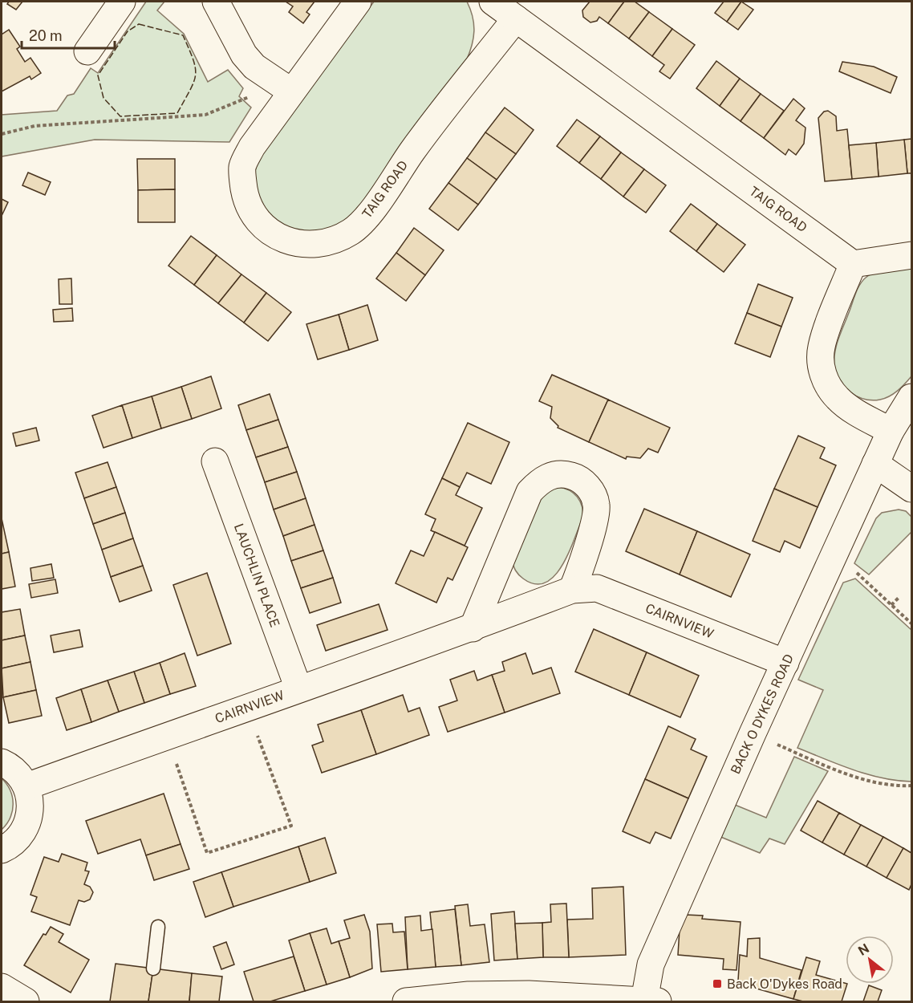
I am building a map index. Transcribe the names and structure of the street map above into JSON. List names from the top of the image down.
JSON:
{
  "streets": {
    "street": [
      "TAIG ROAD",
      "LAUCHLIN PLACE",
      "CAIRNVIEW",
      "BACK O DYKES ROAD"
    ]
  },
  "crossings": [
    ["LAUCHLIN PLACE", "CAIRNVIEW"],
    ["CAIRNVIEW", "BACK O DYKES ROAD"]
  ],
  "places": {
    "transit": ["Back O'Dykes Road"]
  },
  "scale_bar": "20 m",
  "north": "top left"
}
